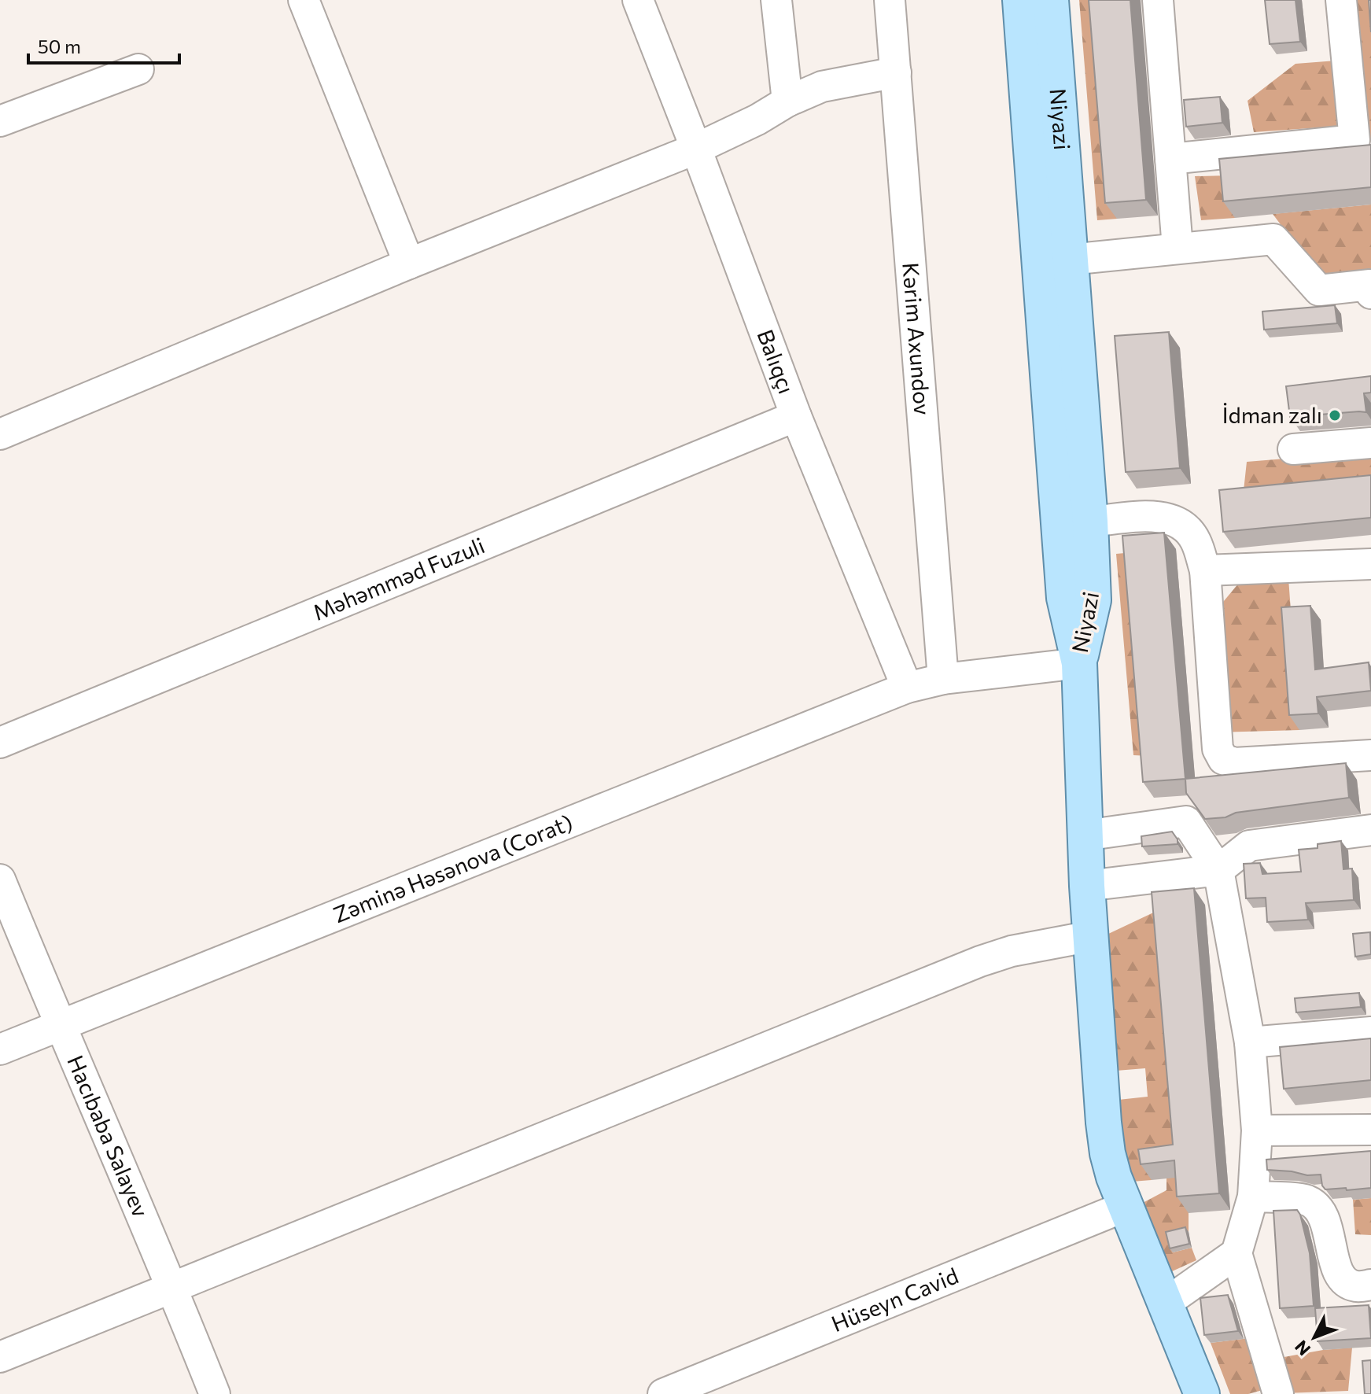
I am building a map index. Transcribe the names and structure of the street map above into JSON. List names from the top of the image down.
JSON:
{
  "streets": {
    "main road": ["Niyazi"],
    "street": [
      "Kərim Axundov",
      "Balıqçı",
      "Məhəmməd Fuzuli",
      "Zəminə Həsənova (Corat)",
      "Hacıbaba Salayev",
      "Hüseyn Cavid"
    ]
  },
  "crossings": [
    ["Balıqçı", "Məhəmməd Fuzuli"],
    ["Balıqçı", "Zəminə Həsənova (Corat)"],
    ["Zəminə Həsənova (Corat)", "Hacıbaba Salayev"]
  ],
  "places": ["İdman zalı"],
  "scale_bar": "50 m",
  "north": "bottom left"
}
